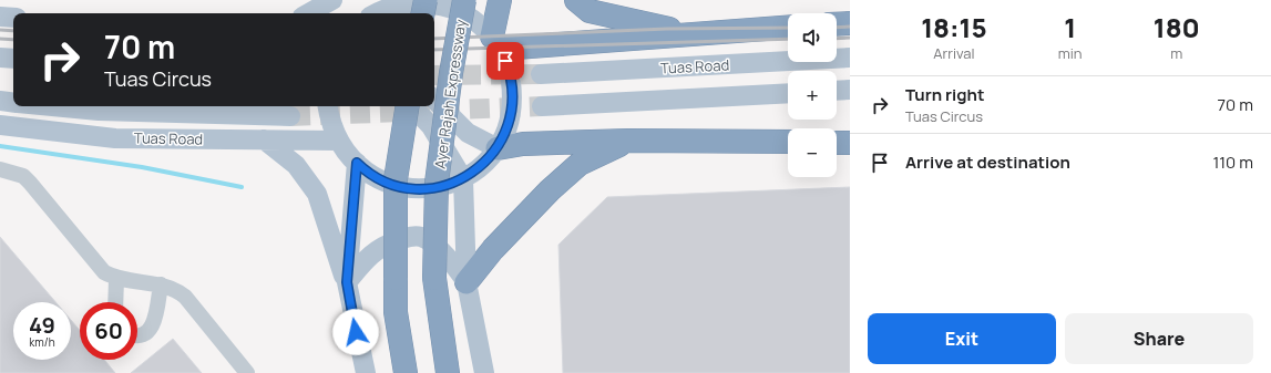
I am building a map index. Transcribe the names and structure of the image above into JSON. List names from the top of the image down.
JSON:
{
  "streets": {
    "highway": ["Ayer Rajah Expressway"],
    "main road": ["Tuas Road"]
  },
  "page": {
    "eta": [
      "18:15",
      "Arrival",
      "1",
      "min",
      "180",
      "m"
    ],
    "map_buttons": ["+", "−"],
    "turn": ["70 m", "Tuas Circus"],
    "list": [
      {
        "name": "Turn right",
        "note": "Tuas Circus",
        "value": "70 m"
      },
      {
        "name": "Arrive at destination",
        "value": "110 m"
      }
    ],
    "speed": "49 km/h",
    "limit": "60",
    "buttons": ["Exit", "Share"]
  }
}
